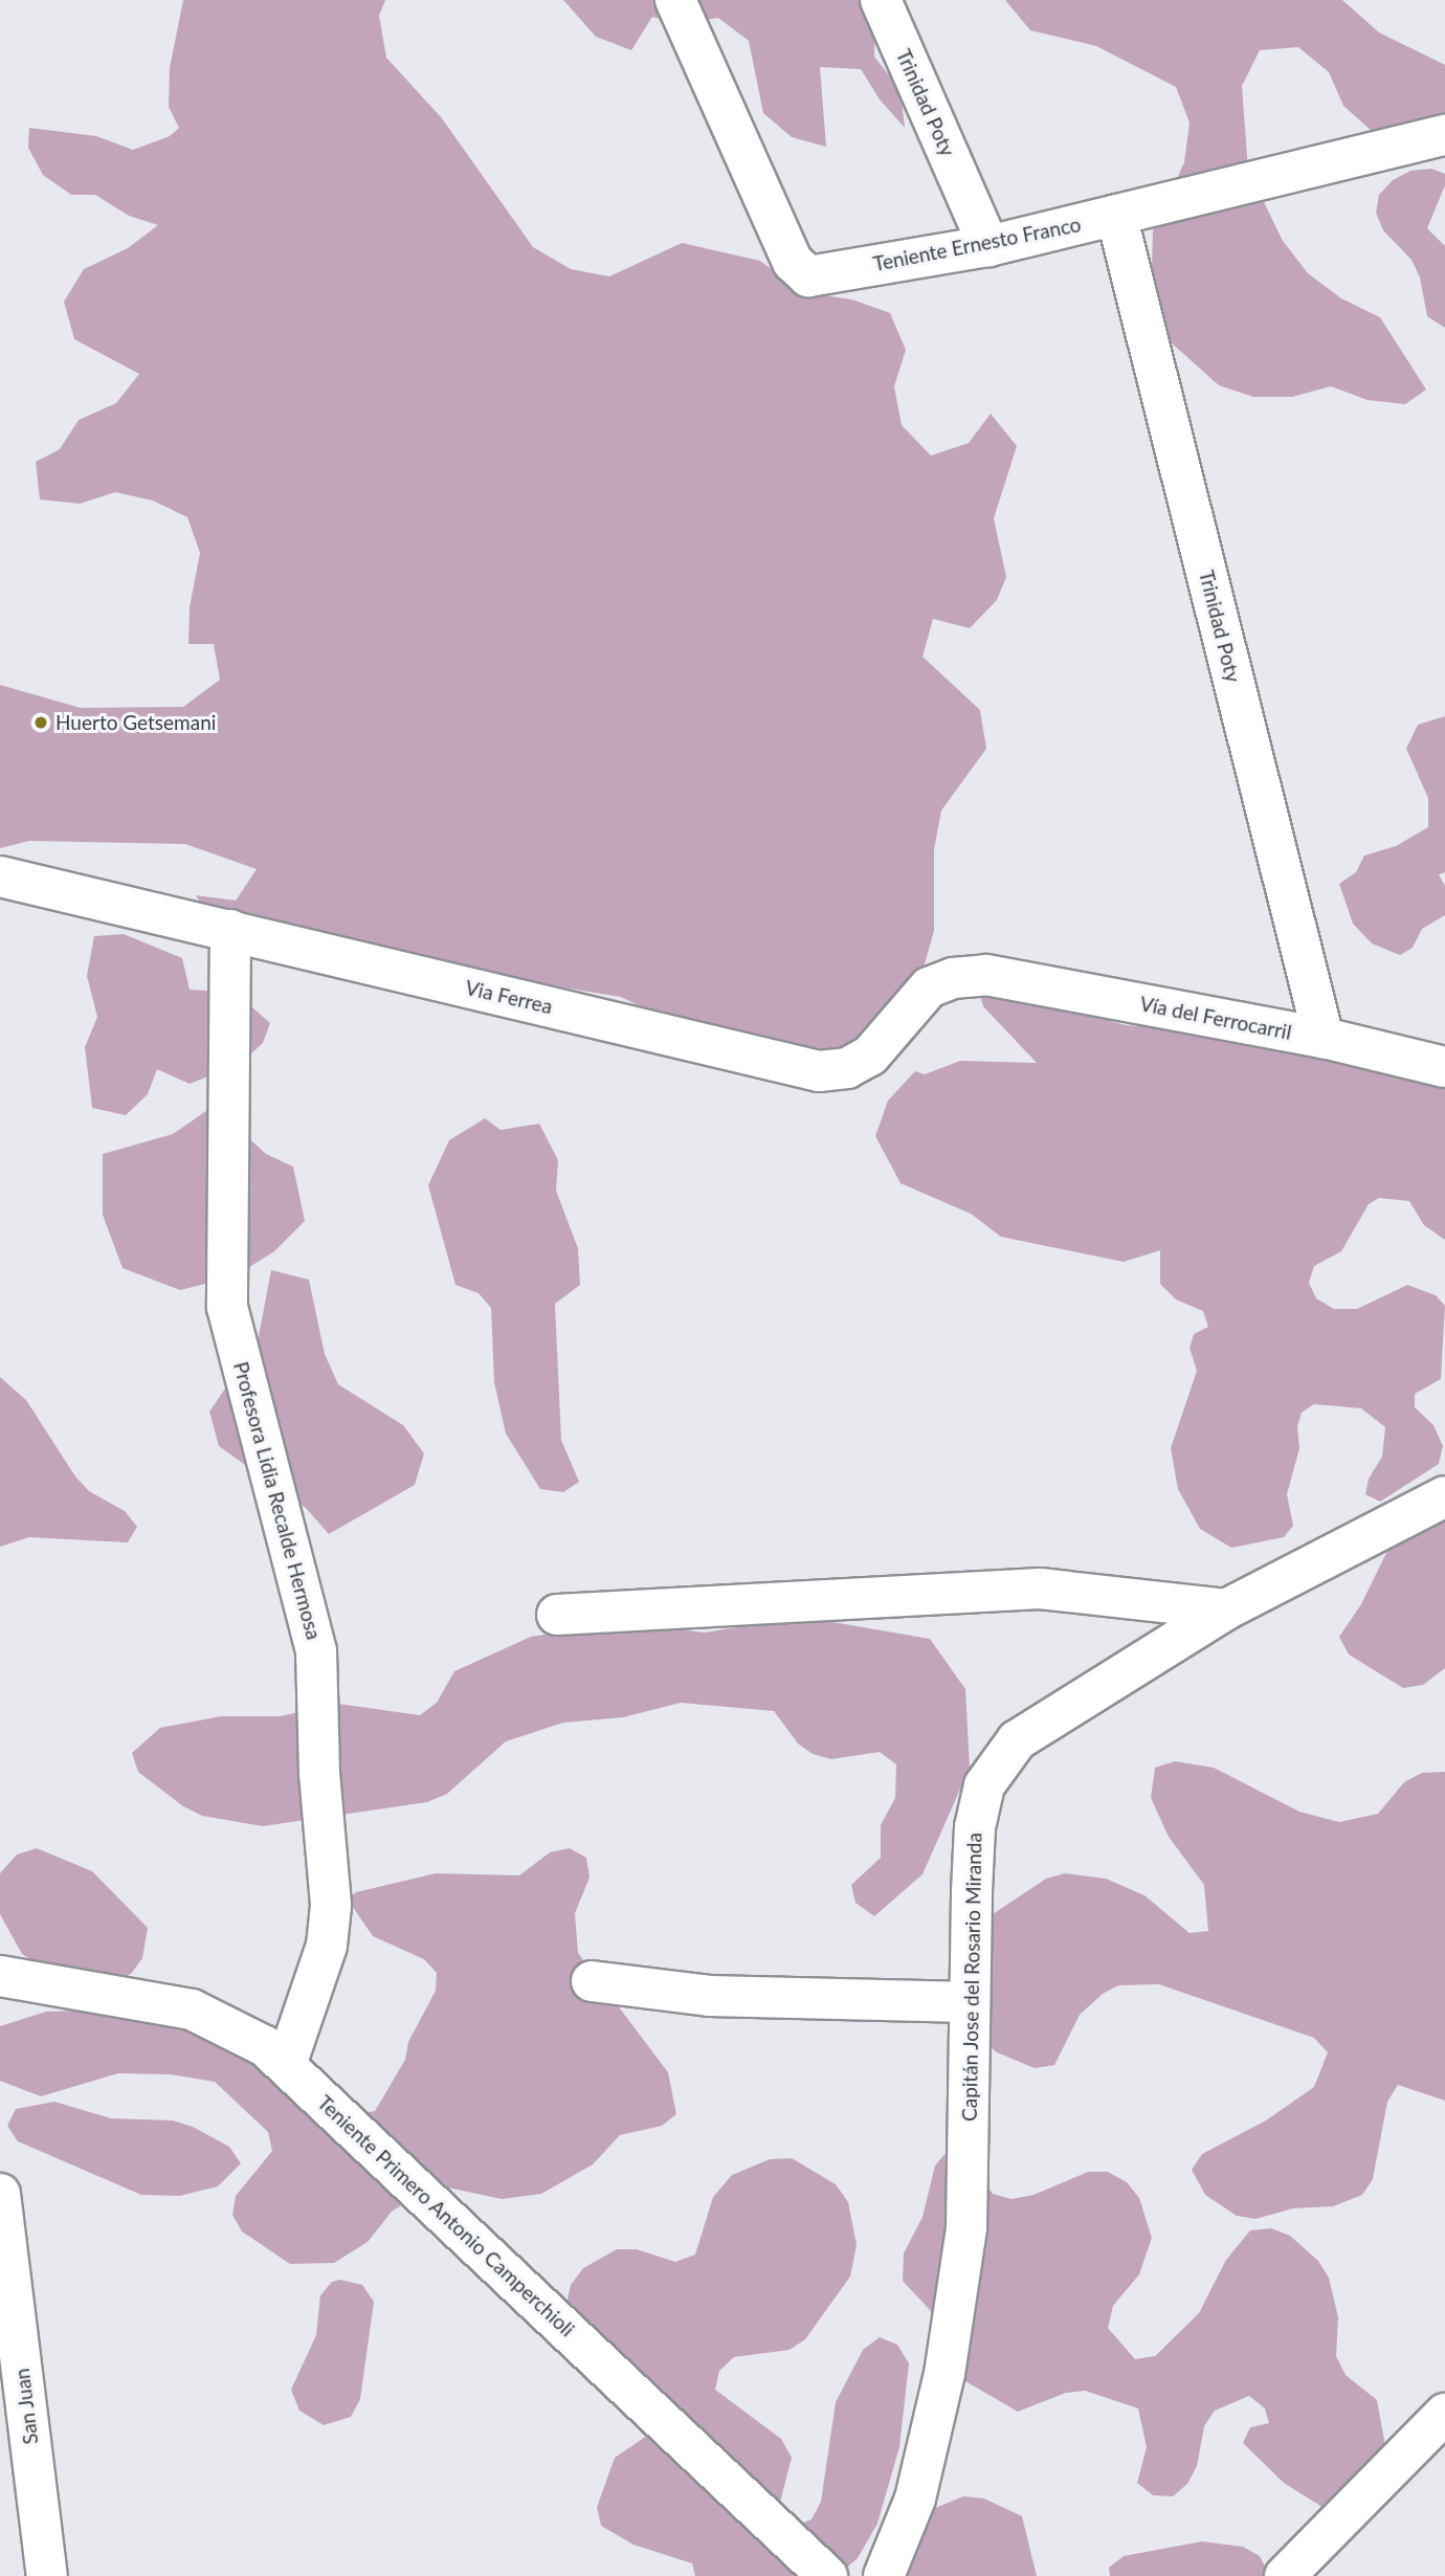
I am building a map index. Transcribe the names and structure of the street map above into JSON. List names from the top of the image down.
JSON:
{
  "streets": {
    "street": [
      "Trinidad Poty",
      "Teniente Ernesto Franco",
      "Via Ferrea",
      "Vía del Ferrocarril",
      "Profesora Lidia Recalde Hermosa",
      "Capitán Jose del Rosario Miranda",
      "Teniente Primero Antonio Camperchioli",
      "San Juan"
    ]
  },
  "crossings": [
    ["Trinidad Poty", "Teniente Ernesto Franco"],
    ["Trinidad Poty", "Vía del Ferrocarril"],
    ["Via Ferrea", "Vía del Ferrocarril"],
    ["Via Ferrea", "Profesora Lidia Recalde Hermosa"],
    ["Profesora Lidia Recalde Hermosa", "Teniente Primero Antonio Camperchioli"]
  ],
  "places": ["Huerto Getsemani"]
}
